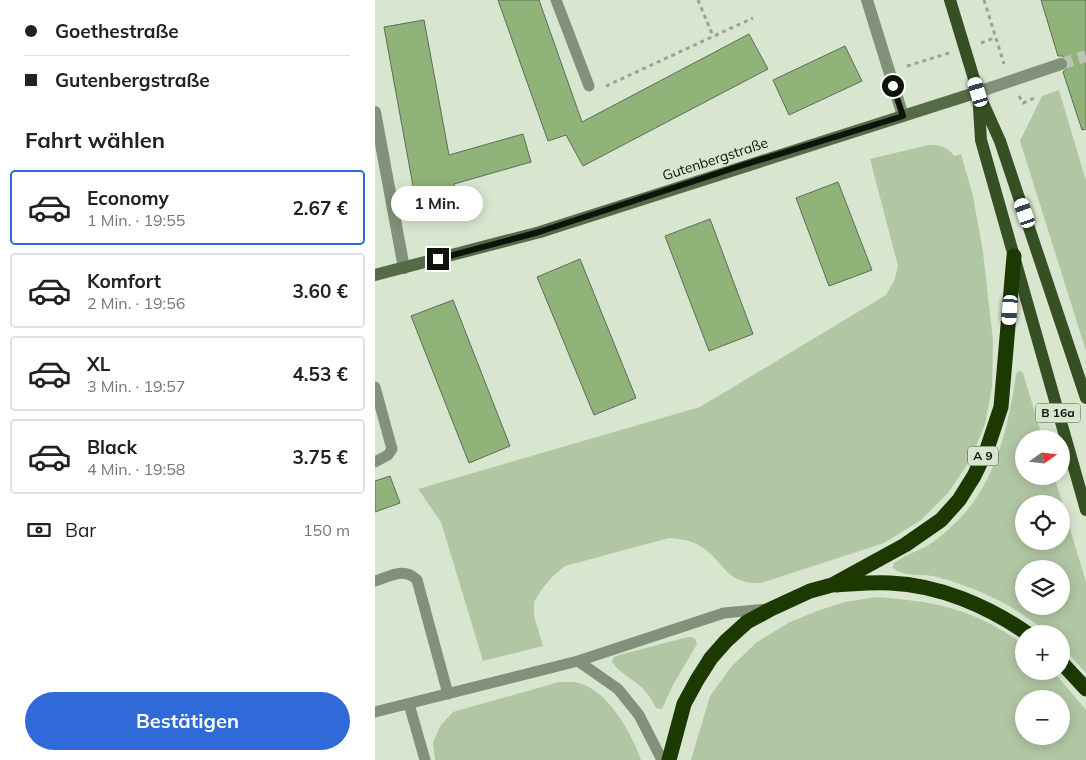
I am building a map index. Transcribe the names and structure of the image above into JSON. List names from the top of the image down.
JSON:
{
  "streets": {
    "highway": ["A 9"],
    "main road": ["B 16a"],
    "street": ["Gutenbergstraße"]
  },
  "crossings": [
    ["Gutenbergstraße", "B 16a"],
    ["B 16a", "A 9"]
  ],
  "north": "right",
  "page": {
    "banner": ["Goethestraße", "Gutenbergstraße"],
    "heading": "Fahrt wählen",
    "list": [
      {
        "name": "Economy",
        "note": "1 Min. · 19:55",
        "value": "2.67 €"
      },
      {
        "name": "Komfort",
        "note": "2 Min. · 19:56",
        "value": "3.60 €"
      },
      {
        "name": "XL",
        "note": "3 Min. · 19:57",
        "value": "4.53 €"
      },
      {
        "name": "Black",
        "note": "4 Min. · 19:58",
        "value": "3.75 €"
      }
    ],
    "bubble": "1 Min.",
    "map_buttons": ["+", "−"],
    "pay": ["Bar", "150 m"],
    "buttons": "Bestätigen"
  }
}
